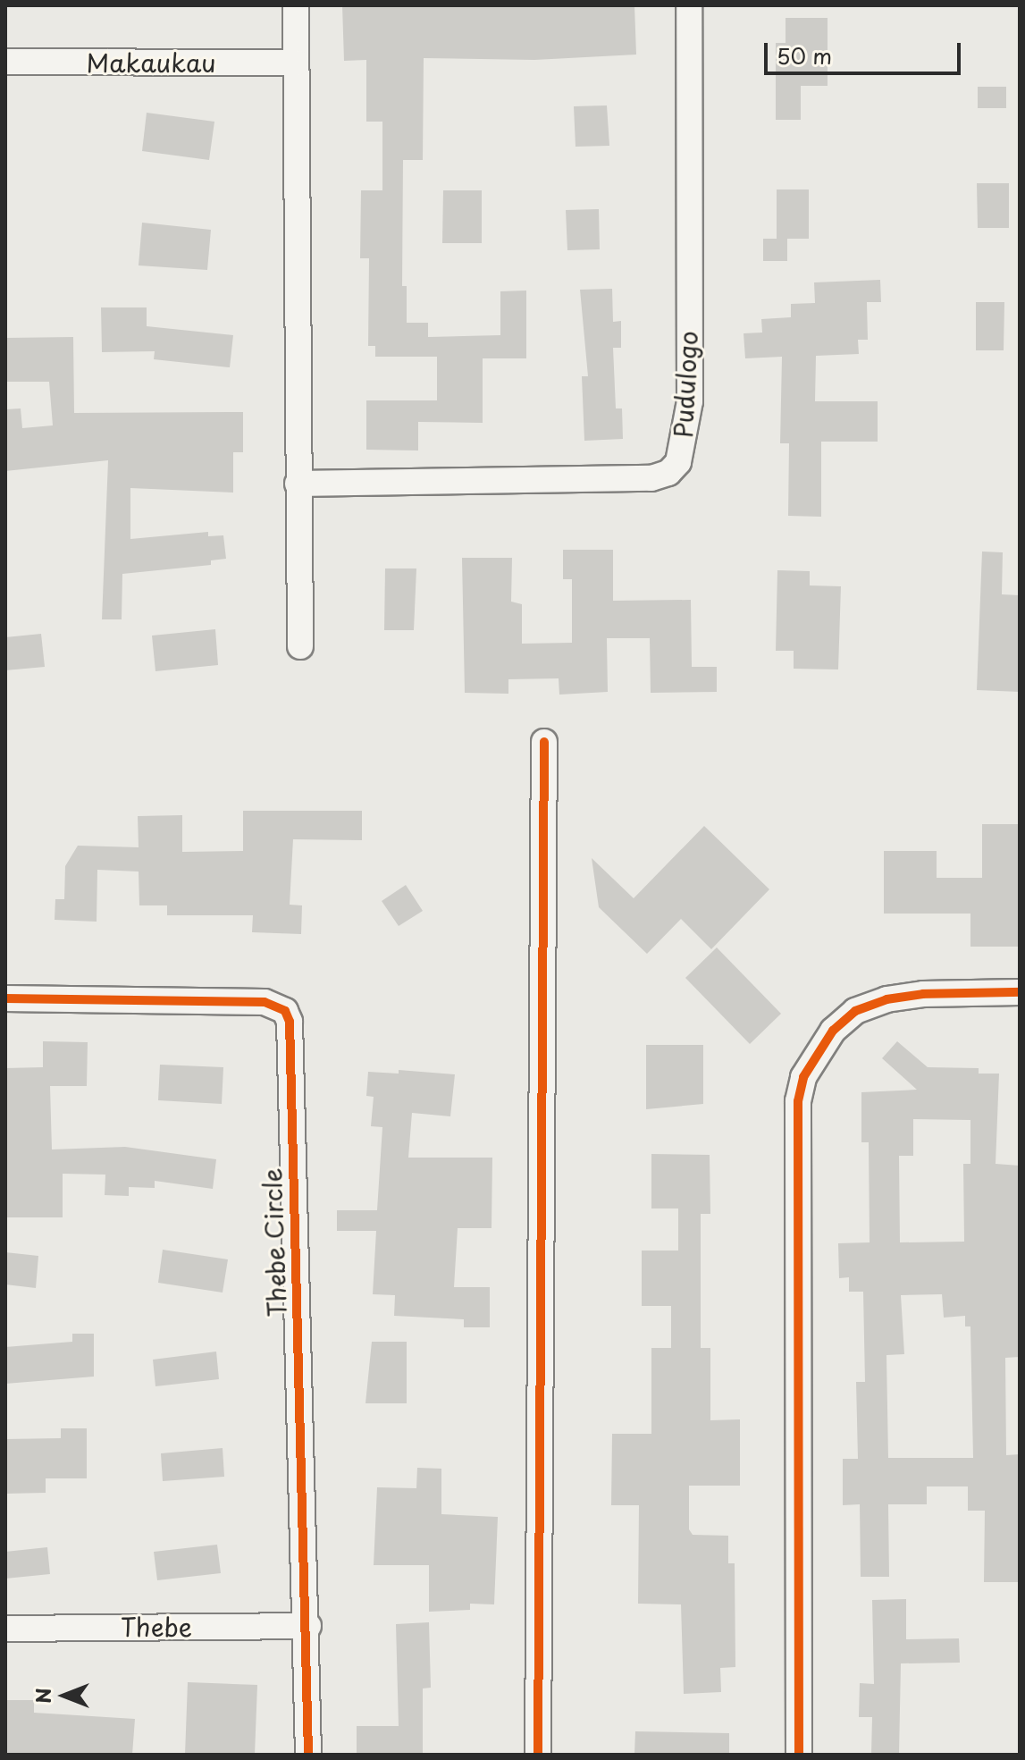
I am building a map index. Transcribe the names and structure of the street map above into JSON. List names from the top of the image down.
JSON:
{
  "streets": {
    "street": [
      "Makaukau",
      "Pudulogo",
      "Thebe Circle",
      "Thebe"
    ]
  },
  "crossings": [
    ["Thebe Circle", "Thebe"]
  ],
  "scale_bar": "50 m",
  "north": "left"
}
